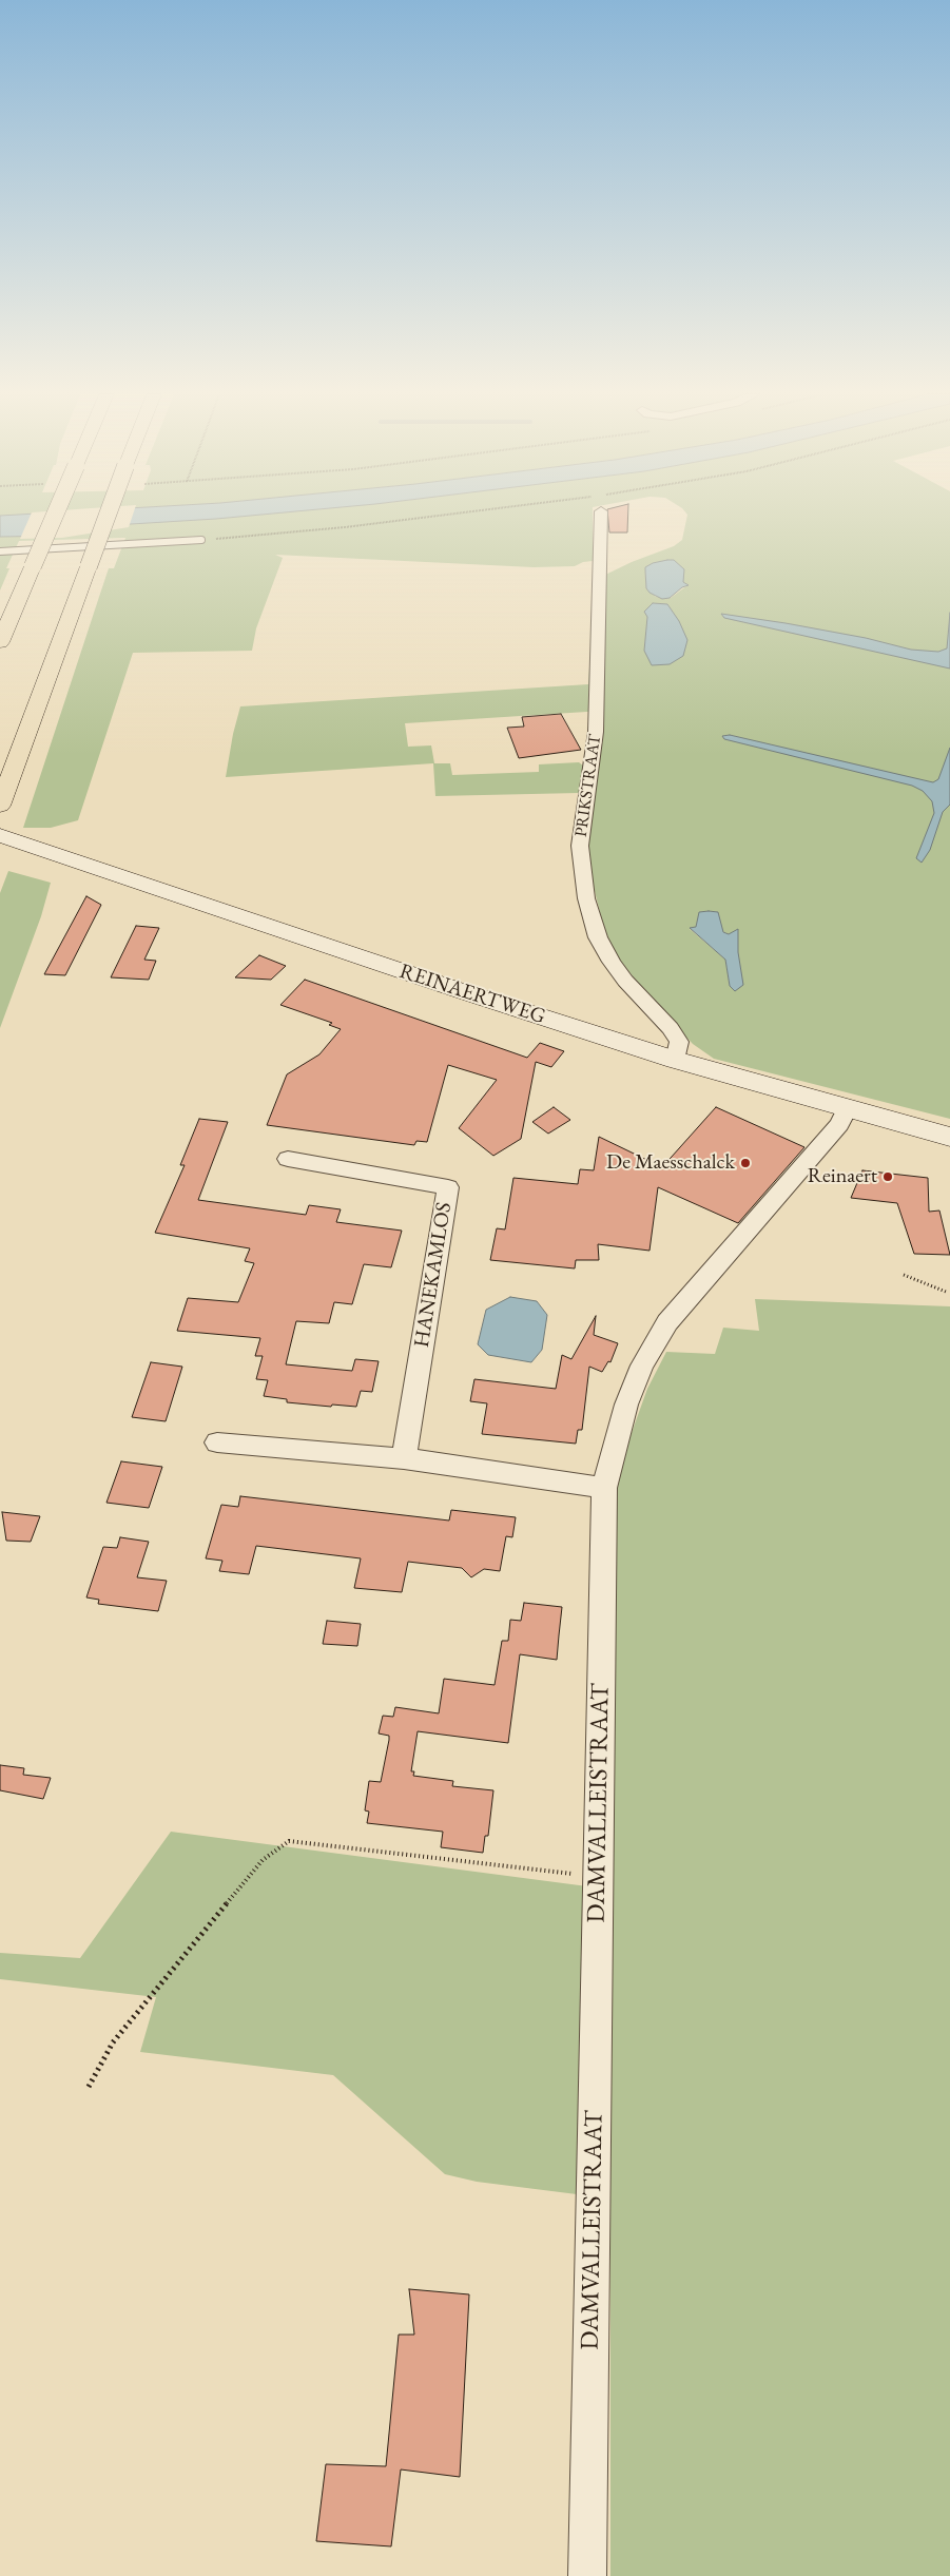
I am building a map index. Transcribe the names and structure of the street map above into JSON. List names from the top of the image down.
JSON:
{
  "streets": {
    "main road": ["REINAERTWEG"],
    "street": ["PRIKSTRAAT", "HANEKAMLOS", "DAMVALLEISTRAAT"]
  },
  "crossings": [
    ["PRIKSTRAAT", "REINAERTWEG"],
    ["REINAERTWEG", "DAMVALLEISTRAAT"]
  ],
  "places": ["De Maesschalck", "Reinaert"]
}
